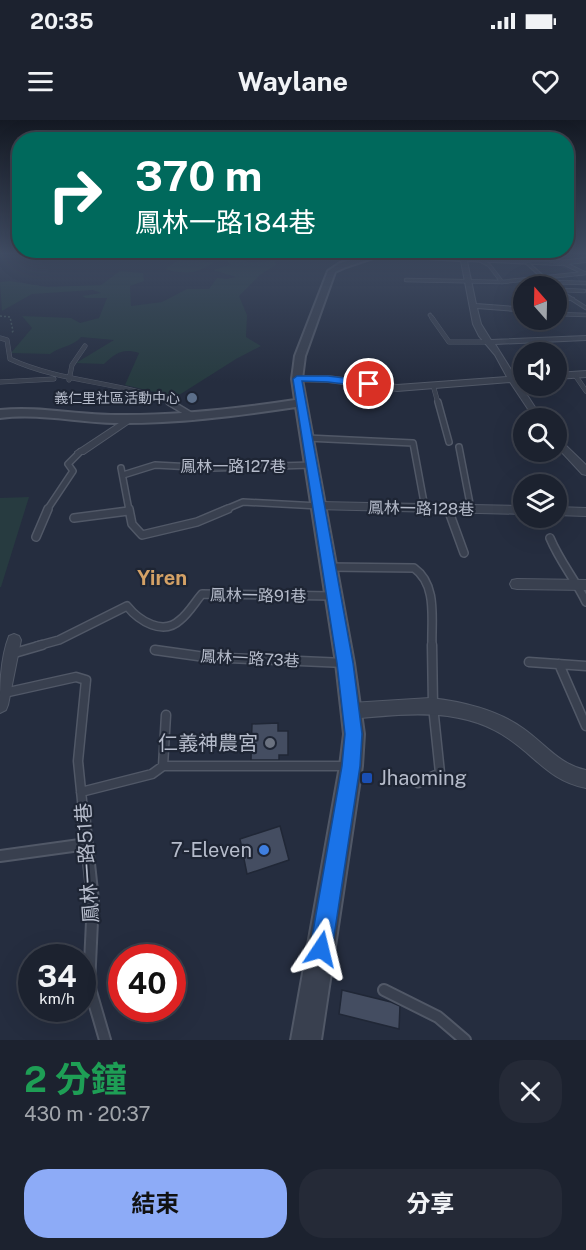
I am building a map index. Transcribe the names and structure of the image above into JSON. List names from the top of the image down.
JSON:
{
  "streets": {
    "street": ["鳳林一路128巷"],
    "lane": [
      "鳳林一路127巷",
      "鳳林一路91巷",
      "鳳林一路73巷",
      "鳳林一路51巷"
    ]
  },
  "districts": ["Yiren"],
  "places": {
    "other": ["義仁里社區活動中心", "仁義神農宮", "7-Eleven"],
    "transit": ["Jhaoming"]
  },
  "north": "top",
  "page": {
    "status": "20:35",
    "header": "Waylane",
    "turn": ["370 m", "鳳林一路184巷"],
    "speed": "34 km/h",
    "limit": "40",
    "heading": ["2 分鐘", "430 m · 20:37"],
    "buttons": ["結束", "分享"]
  }
}
